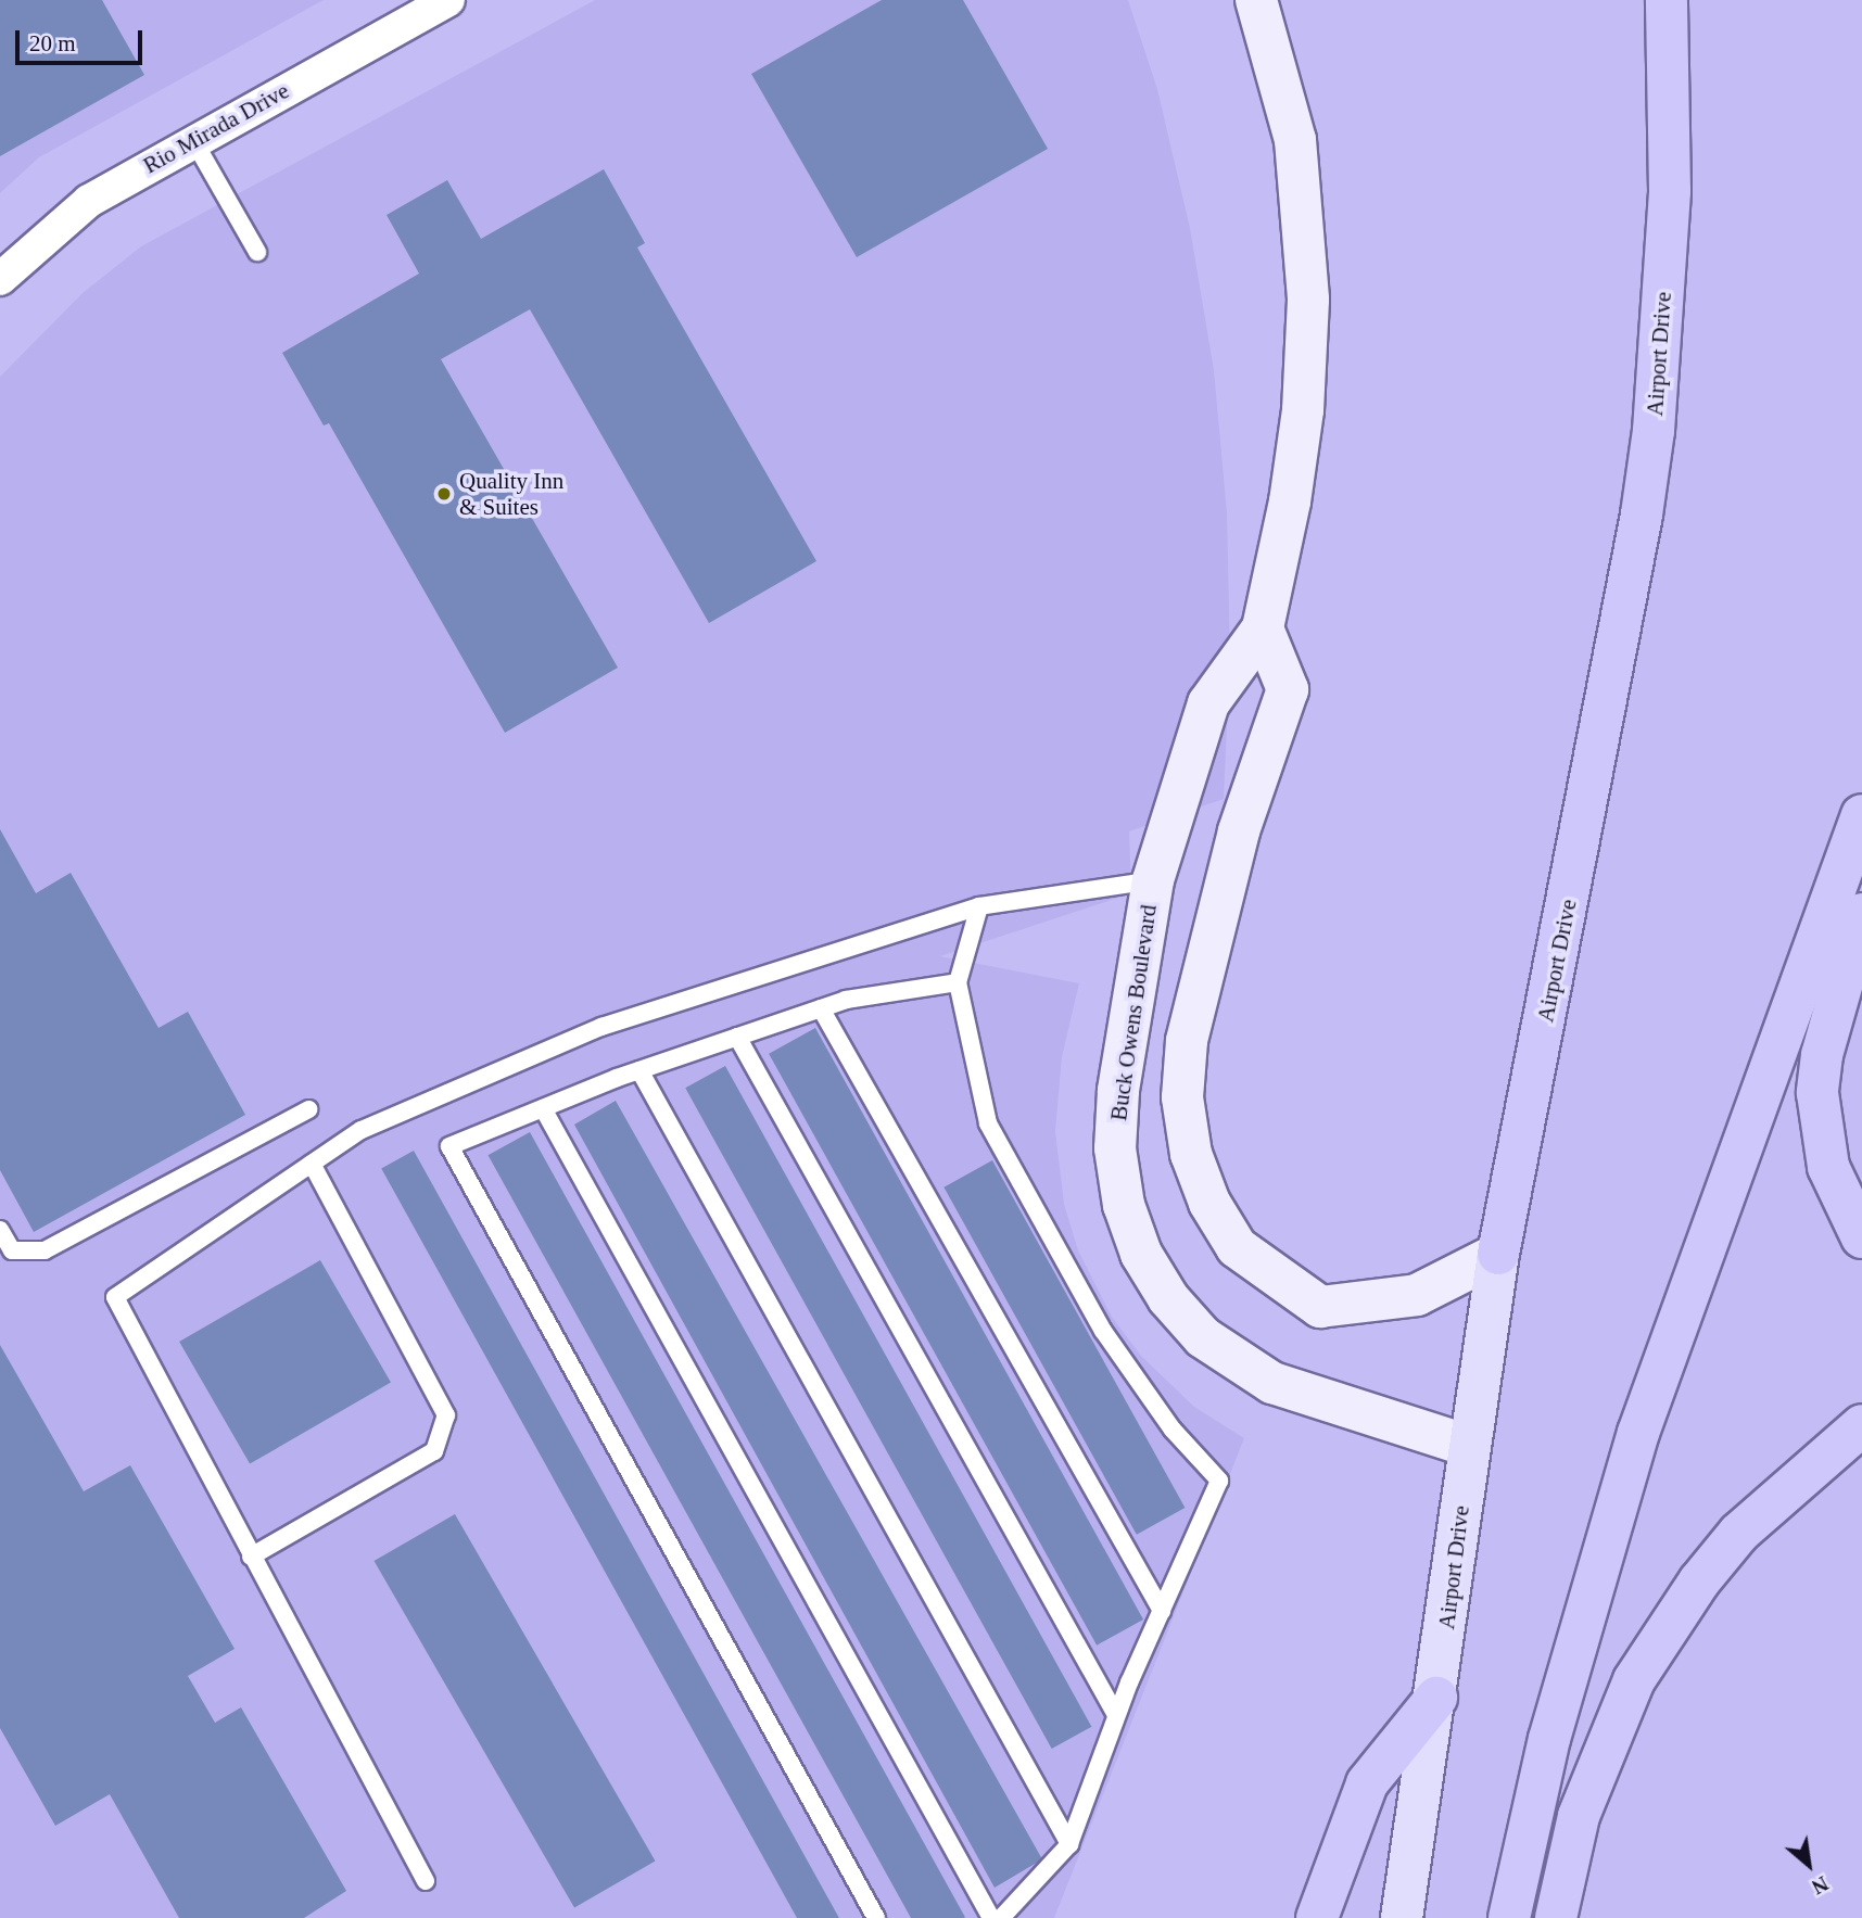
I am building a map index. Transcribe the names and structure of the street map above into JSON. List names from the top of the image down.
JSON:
{
  "streets": {
    "highway": ["Airport Drive"],
    "main road": ["Buck Owens Boulevard"],
    "street": ["Rio Mirada Drive"]
  },
  "crossings": [
    ["Airport Drive", "Buck Owens Boulevard"]
  ],
  "places": ["Quality Inn & Suites"],
  "scale_bar": "20 m",
  "north": "bottom right"
}
